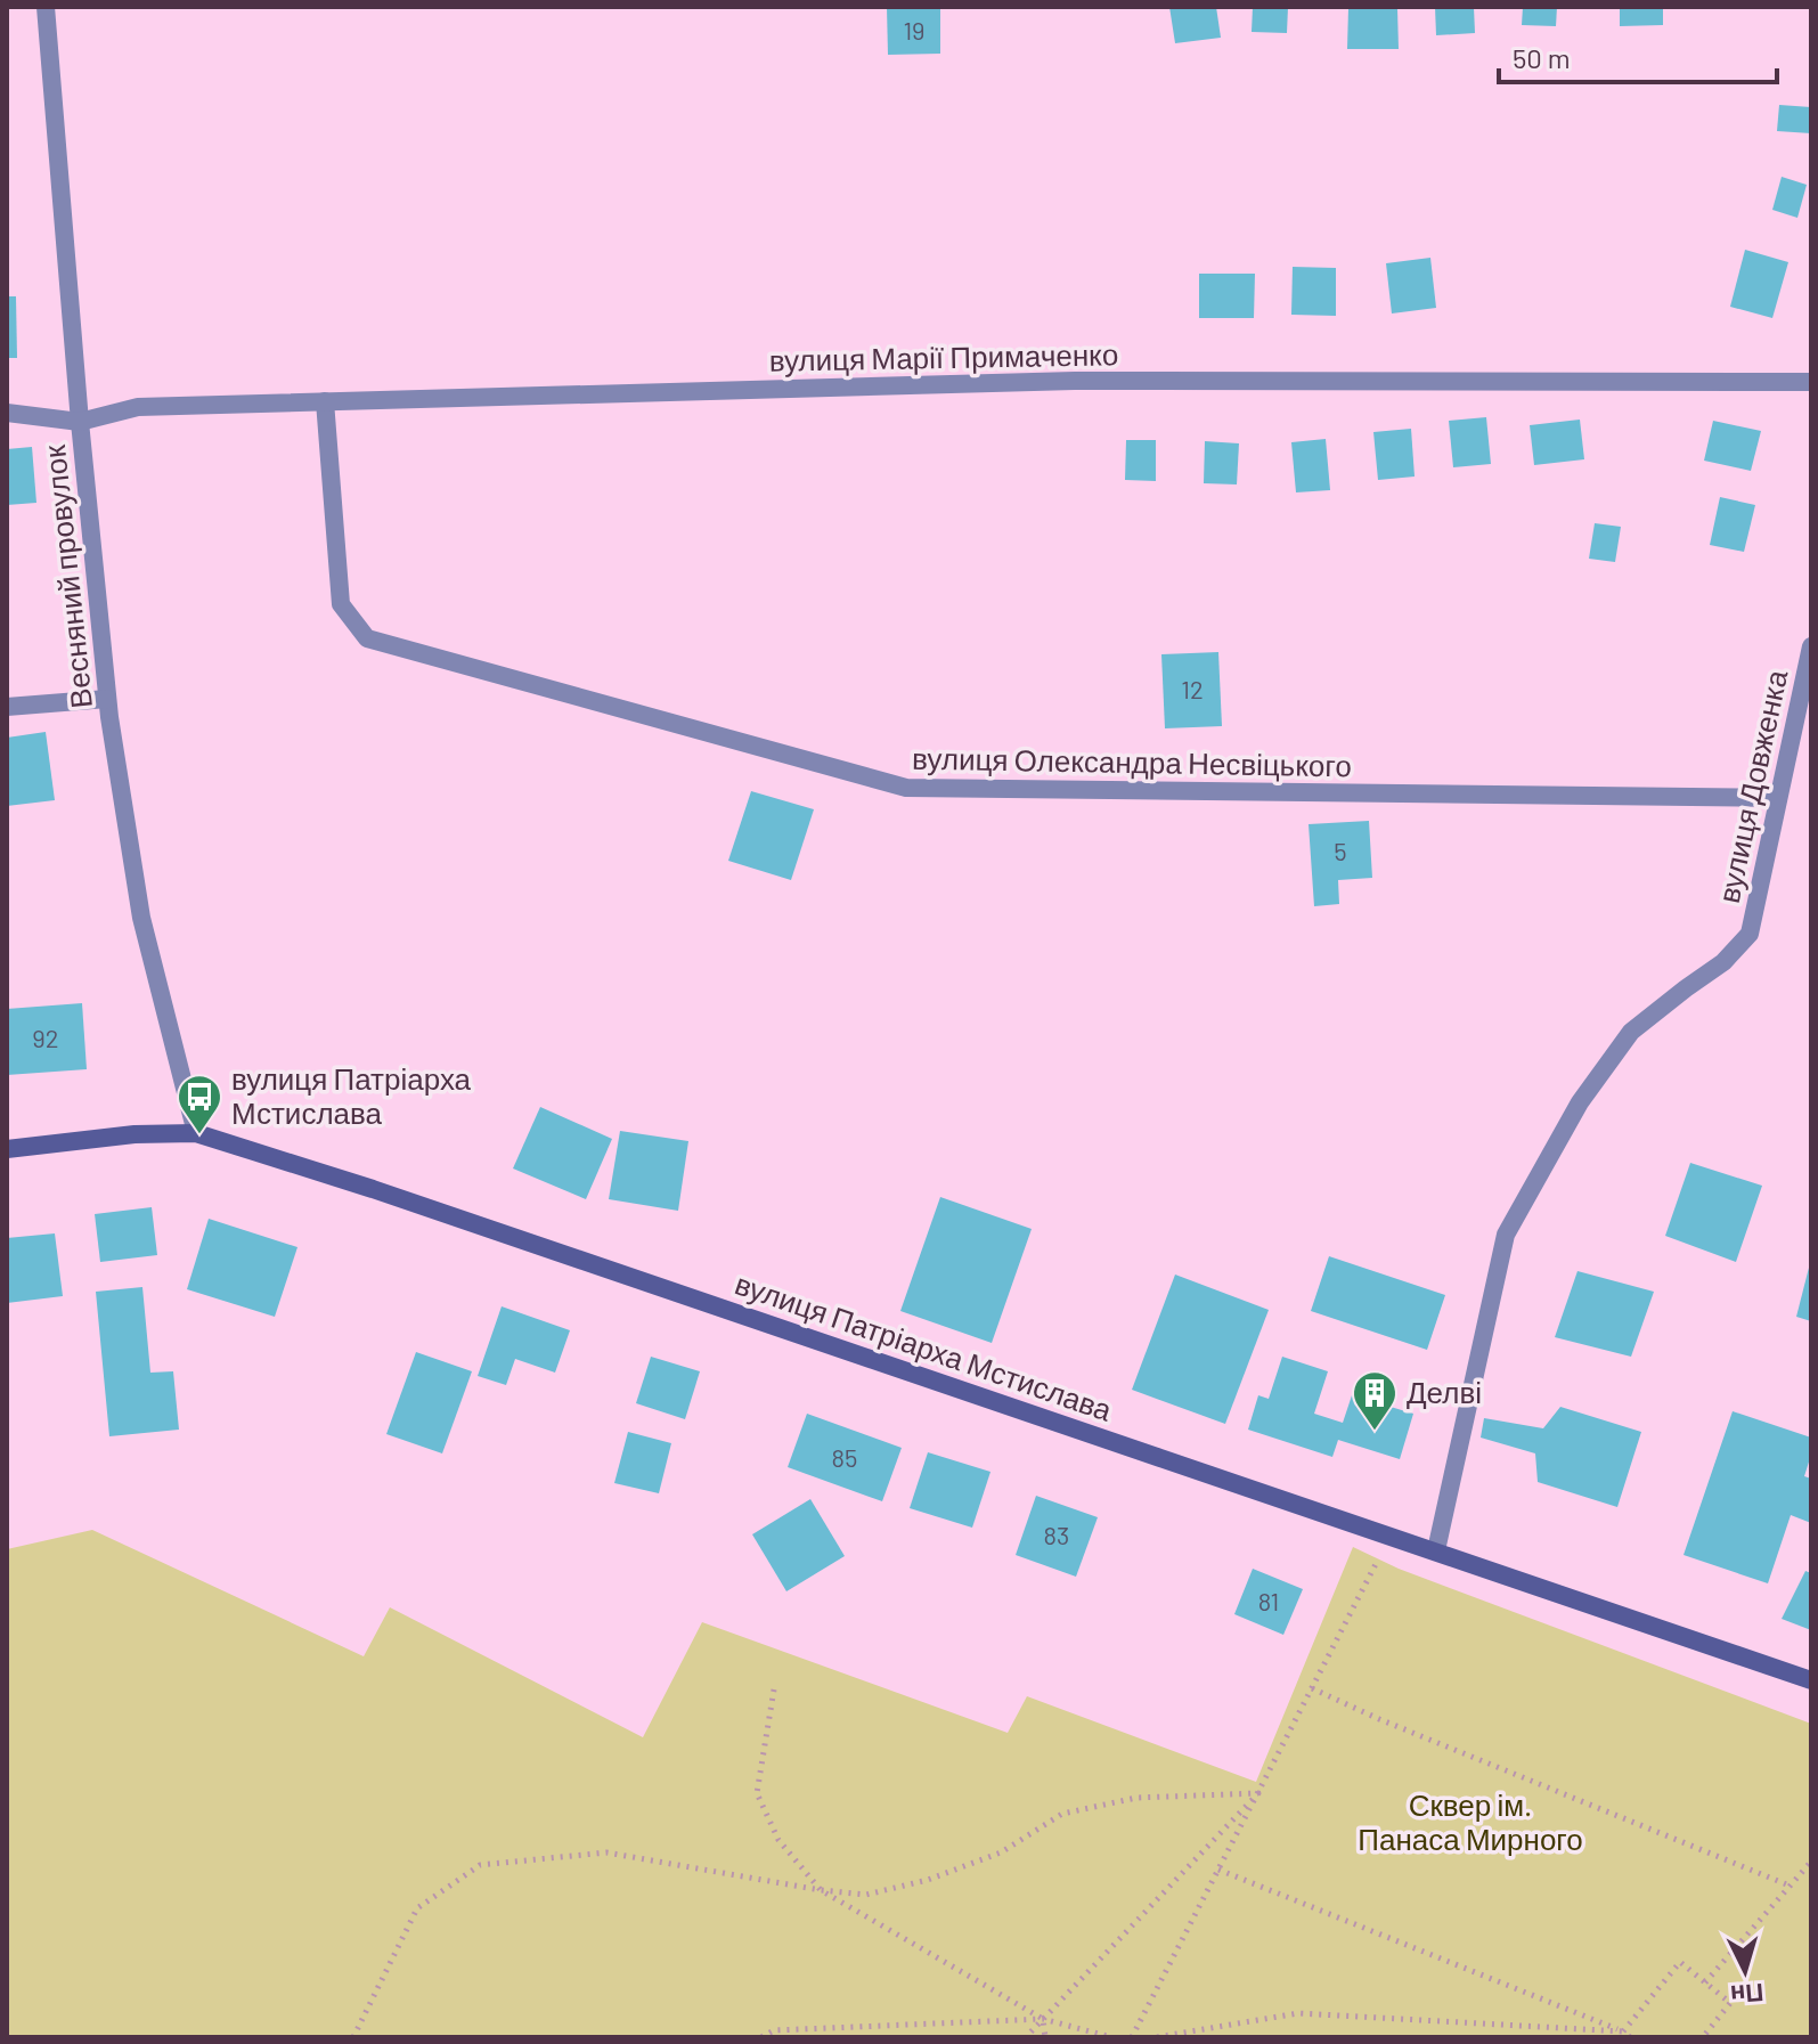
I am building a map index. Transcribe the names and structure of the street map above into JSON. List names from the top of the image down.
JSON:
{
  "streets": {
    "main road": ["вулиця Патріарха Мстислава"],
    "street": [
      "вулиця Марії Примаченко",
      "Весняний провулок",
      "вулиця Олександра Несвіцького",
      "вулиця Довженка"
    ]
  },
  "crossings": [
    ["вулиця Марії Примаченко", "Весняний провулок"],
    ["вулиця Марії Примаченко", "вулиця Олександра Несвіцького"],
    ["Весняний провулок", "вулиця Патріарха Мстислава"],
    ["вулиця Олександра Несвіцького", "вулиця Довженка"],
    ["вулиця Довженка", "вулиця Патріарха Мстислава"]
  ],
  "parks": ["Сквер ім. Панаса Мирного"],
  "places": {
    "bus stop": ["вулиця Патріарха Мстислава"],
    "building": ["Делві"]
  },
  "house_numbers": [
    "19",
    "12",
    "5",
    "92",
    "85",
    "83",
    "81"
  ],
  "scale_bar": "50 m",
  "north": "bottom"
}
